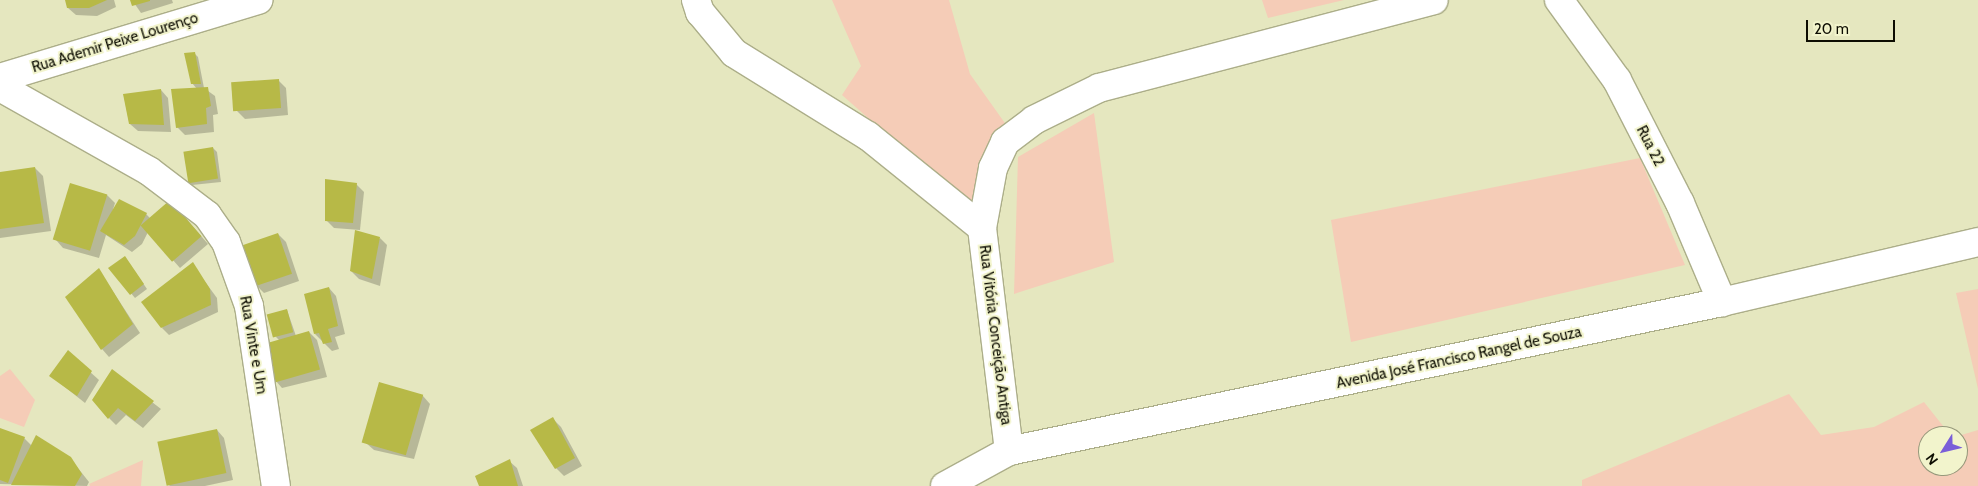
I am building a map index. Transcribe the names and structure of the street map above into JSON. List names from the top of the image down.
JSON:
{
  "streets": {
    "street": [
      "Rua Ademir Peixe Lourenço",
      "Rua 22",
      "Rua Vitória Conceição Antiga",
      "Rua Vinte e Um",
      "Avenida José Francisco Rangel de Souza"
    ]
  },
  "crossings": [
    ["Rua 22", "Avenida José Francisco Rangel de Souza"],
    ["Rua Vitória Conceição Antiga", "Avenida José Francisco Rangel de Souza"]
  ],
  "scale_bar": "20 m",
  "north": "bottom left"
}
